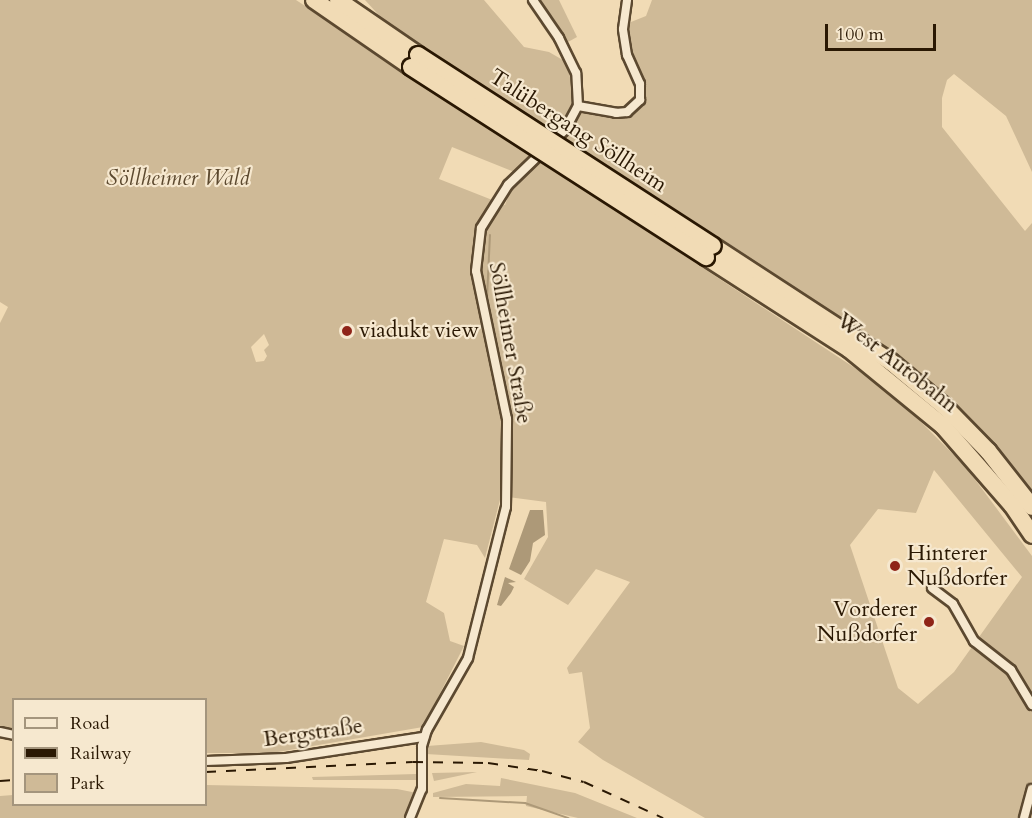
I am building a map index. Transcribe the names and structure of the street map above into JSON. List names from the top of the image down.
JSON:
{
  "streets": {
    "highway": ["Talübergang Söllheim", "West Autobahn"],
    "street": ["Söllheimer Straße", "Bergstraße"]
  },
  "crossings": [
    ["Talübergang Söllheim", "West Autobahn"],
    ["Söllheimer Straße", "Bergstraße"]
  ],
  "parks": ["Söllheimer Wald"],
  "places": ["viadukt view", "Hinterer Nußdorfer", "Vorderer Nußdorfer"],
  "legend": ["Road", "Railway", "Park"],
  "scale_bar": "100 m"
}
